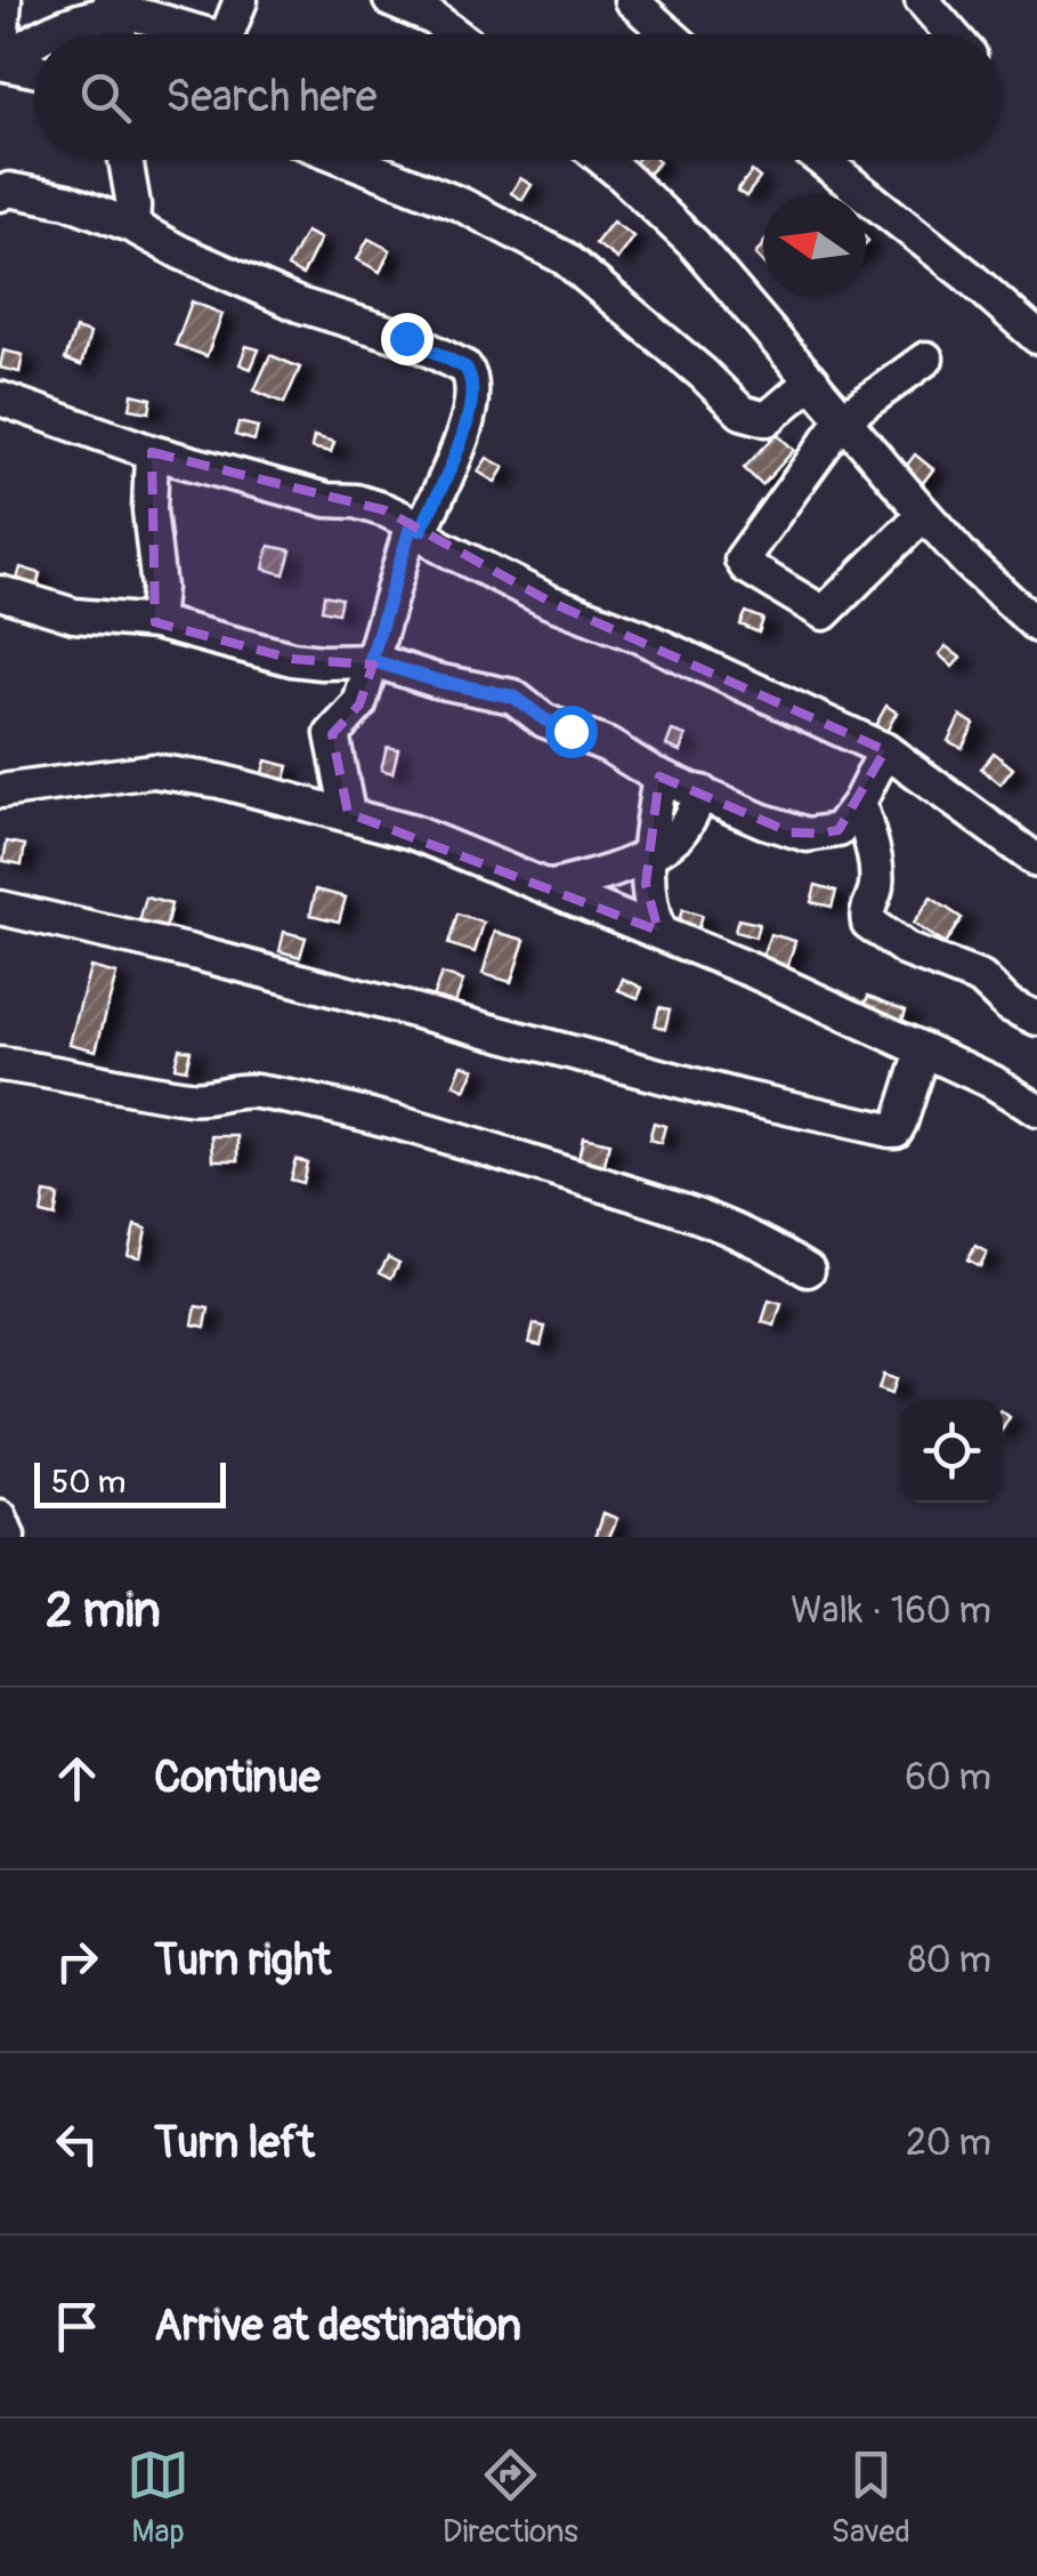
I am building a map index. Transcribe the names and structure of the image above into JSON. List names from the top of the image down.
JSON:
{
  "scale_bar": "50 m",
  "north": "left",
  "page": {
    "search": "Search here",
    "scale": "50 m",
    "heading": ["2 min", "Walk · 160 m"],
    "list": [
      ["Continue", "60 m"],
      ["Turn right", "80 m"],
      ["Turn left", "20 m"],
      "Arrive at destination"
    ],
    "nav": ["Map", "Directions", "Saved"]
  }
}
